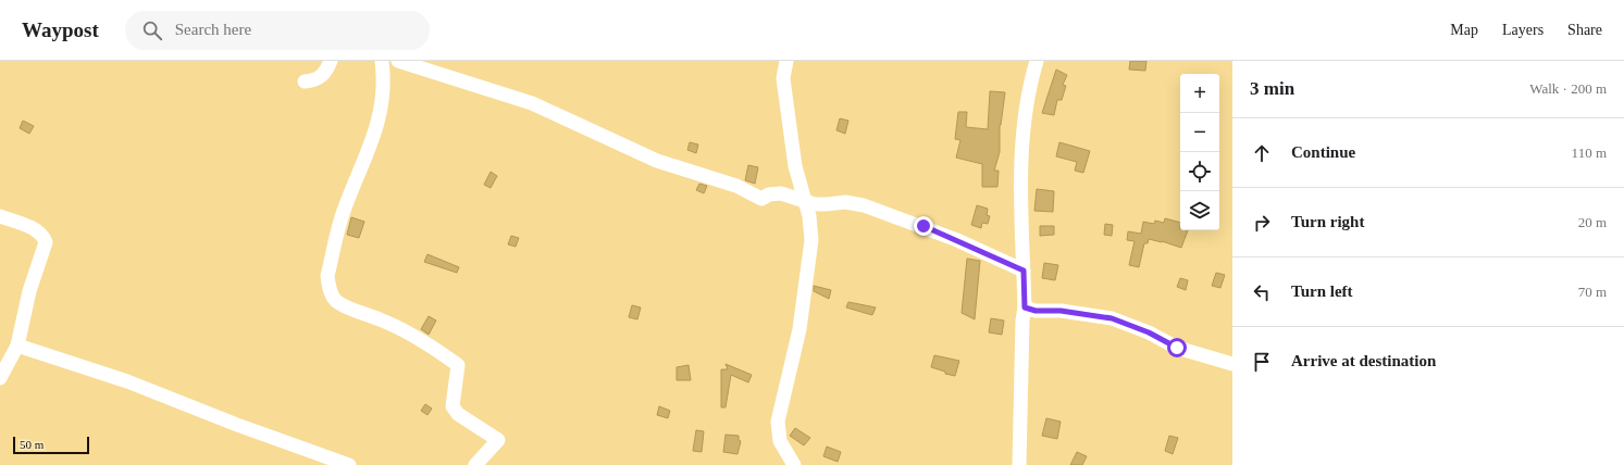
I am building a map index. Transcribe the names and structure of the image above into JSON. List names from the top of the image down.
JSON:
{
  "scale_bar": "50 m",
  "page": {
    "header": "Waypost",
    "search": "Search here",
    "nav": ["Map", "Layers", "Share"],
    "heading": ["3 min", "Walk · 200 m"],
    "map_buttons": ["+", "−"],
    "list": [
      ["Continue", "110 m"],
      ["Turn right", "20 m"],
      ["Turn left", "70 m"],
      "Arrive at destination"
    ],
    "scale": "50 m"
  }
}
